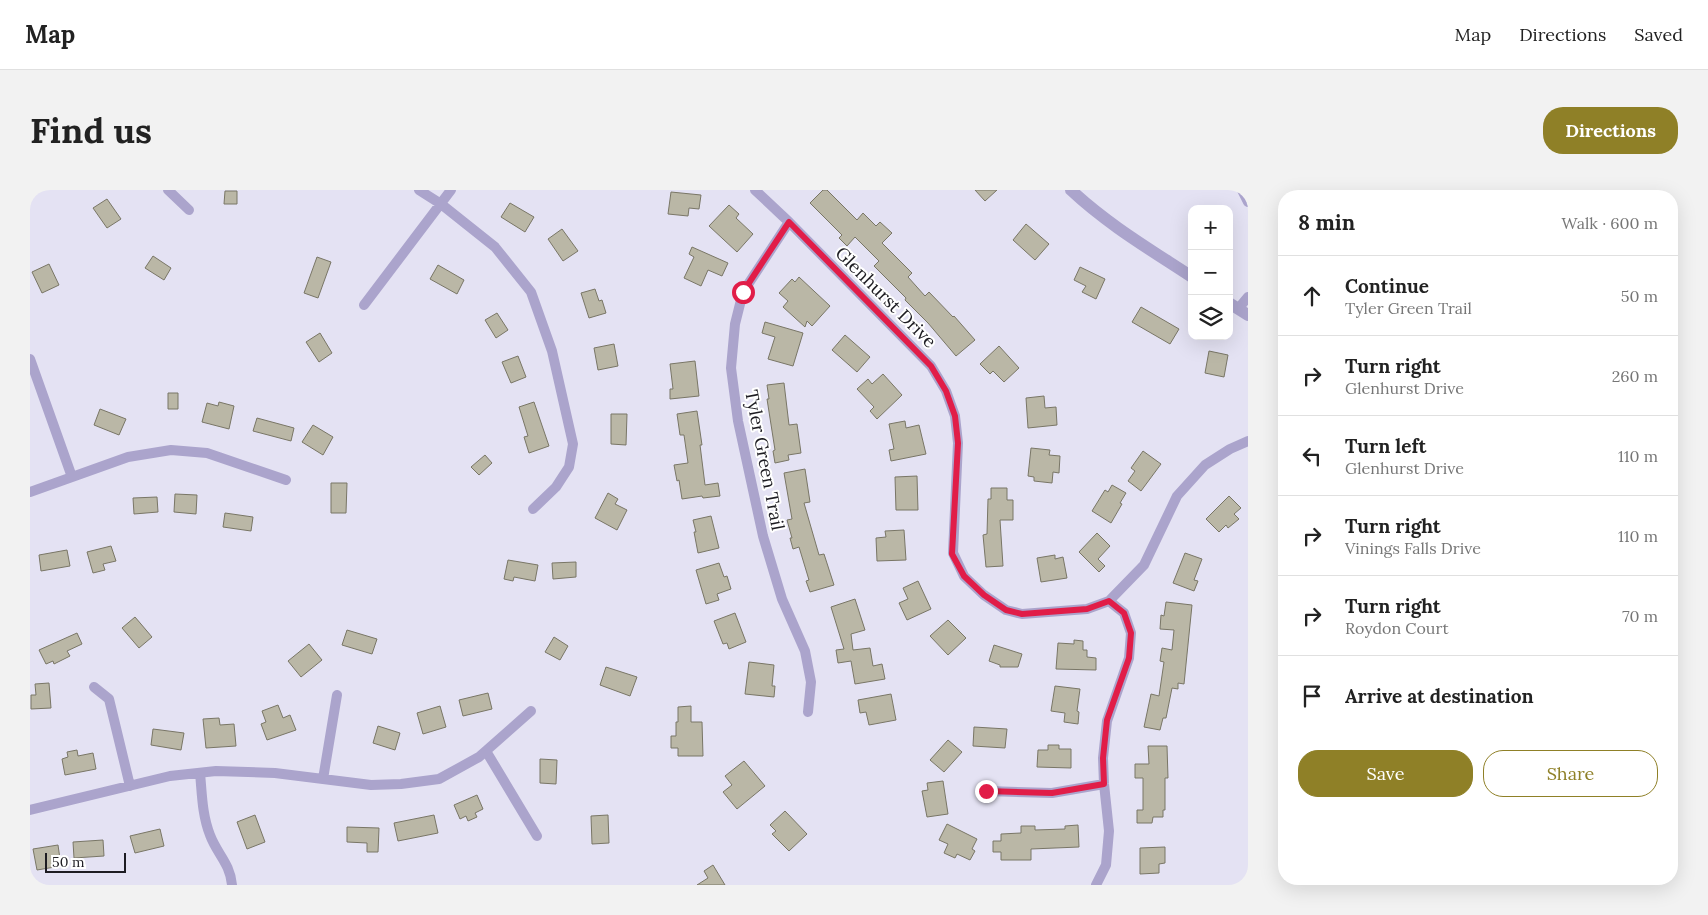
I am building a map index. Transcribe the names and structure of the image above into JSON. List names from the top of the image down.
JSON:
{
  "streets": {
    "street": ["Glenhurst Drive", "Tyler Green Trail"]
  },
  "crossings": [
    ["Glenhurst Drive", "Tyler Green Trail"]
  ],
  "scale_bar": "50 m",
  "page": {
    "header": "Map",
    "nav": ["Map", "Directions", "Saved"],
    "buttons": [
      "Directions",
      ["Save", "Share"]
    ],
    "title": "Find us",
    "heading": ["8 min", "Walk · 600 m"],
    "map_buttons": ["+", "−"],
    "list": [
      ["Continue", "Tyler Green Trail", "50 m"],
      ["Turn right", "Glenhurst Drive", "260 m"],
      ["Turn left", "Glenhurst Drive", "110 m"],
      ["Turn right", "Vinings Falls Drive", "110 m"],
      ["Turn right", "Roydon Court", "70 m"],
      "Arrive at destination"
    ],
    "scale": "50 m"
  }
}
